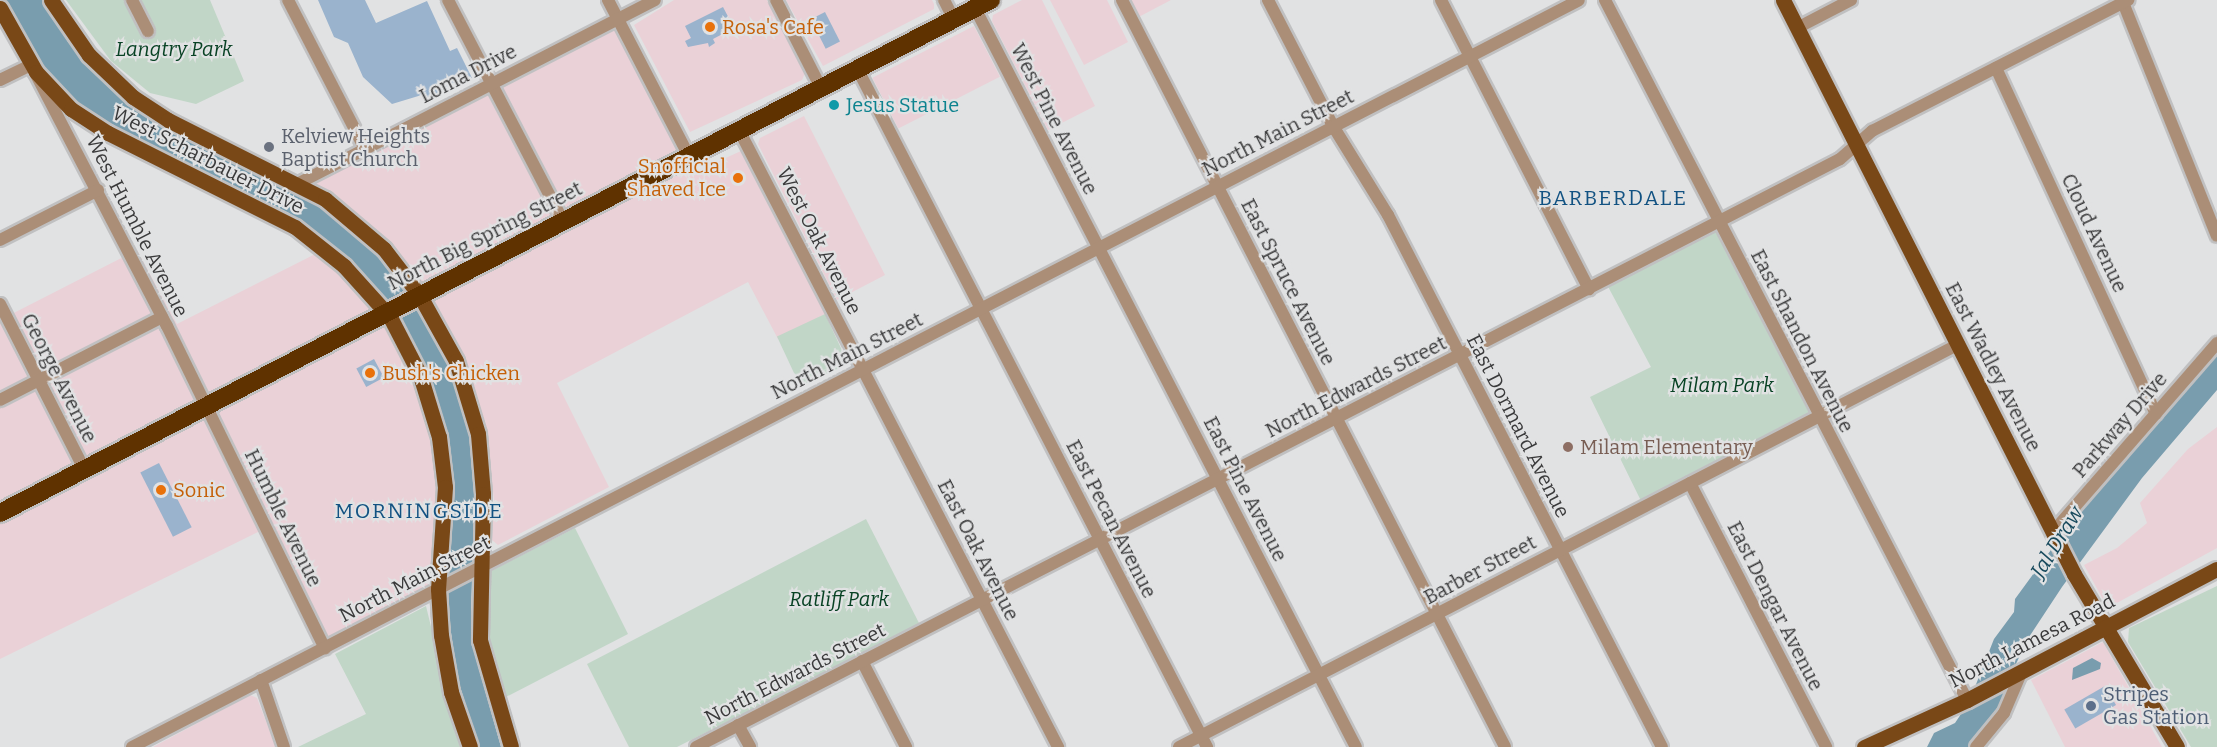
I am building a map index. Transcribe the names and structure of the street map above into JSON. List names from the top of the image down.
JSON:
{
  "streets": {
    "highway": ["North Big Spring Street"],
    "main road": ["West Scharbauer Drive", "East Wadley Avenue", "North Lamesa Road"],
    "street": [
      "Loma Drive",
      "West Pine Avenue",
      "North Main Street",
      "West Humble Avenue",
      "Cloud Avenue",
      "West Oak Avenue",
      "East Spruce Avenue",
      "East Shandon Avenue",
      "George Avenue",
      "North Edwards Street",
      "Parkway Drive",
      "East Dormard Avenue",
      "East Pine Avenue",
      "Humble Avenue",
      "East Pecan Avenue",
      "East Oak Avenue",
      "Barber Street",
      "East Dengar Avenue"
    ]
  },
  "crossings": [
    ["Loma Drive", "West Scharbauer Drive"],
    ["West Pine Avenue", "North Main Street"],
    ["West Pine Avenue", "North Big Spring Street"],
    ["West Pine Avenue", "East Pine Avenue"],
    ["North Main Street", "West Scharbauer Drive"],
    ["North Main Street", "West Oak Avenue"],
    ["North Main Street", "East Spruce Avenue"],
    ["North Main Street", "East Dormard Avenue"],
    ["North Main Street", "East Pine Avenue"],
    ["North Main Street", "Humble Avenue"],
    ["North Main Street", "East Pecan Avenue"],
    ["North Main Street", "East Oak Avenue"],
    ["West Scharbauer Drive", "West Humble Avenue"],
    ["West Scharbauer Drive", "North Big Spring Street"],
    ["West Humble Avenue", "North Big Spring Street"],
    ["West Humble Avenue", "Humble Avenue"],
    ["Cloud Avenue", "North Edwards Street"],
    ["Cloud Avenue", "Parkway Drive"],
    ["North Big Spring Street", "West Oak Avenue"],
    ["North Big Spring Street", "George Avenue"],
    ["North Big Spring Street", "Humble Avenue"],
    ["North Big Spring Street", "East Pecan Avenue"],
    ["West Oak Avenue", "East Oak Avenue"],
    ["East Spruce Avenue", "North Edwards Street"],
    ["East Spruce Avenue", "Barber Street"],
    ["East Shandon Avenue", "North Edwards Street"],
    ["East Shandon Avenue", "Barber Street"],
    ["East Shandon Avenue", "North Lamesa Road"],
    ["East Wadley Avenue", "North Edwards Street"],
    ["East Wadley Avenue", "Parkway Drive"],
    ["East Wadley Avenue", "Barber Street"],
    ["East Wadley Avenue", "North Lamesa Road"],
    ["North Edwards Street", "East Dormard Avenue"],
    ["North Edwards Street", "East Pine Avenue"],
    ["North Edwards Street", "East Pecan Avenue"],
    ["North Edwards Street", "East Oak Avenue"],
    ["East Dormard Avenue", "Barber Street"],
    ["East Pine Avenue", "Barber Street"],
    ["East Pecan Avenue", "Barber Street"],
    ["Barber Street", "East Dengar Avenue"]
  ],
  "districts": ["BARBERDALE", "MORNINGSIDE"],
  "water": ["Jal Draw"],
  "parks": ["Langtry Park", "Milam Park", "Ratliff Park"],
  "places": [
    "Rosa's Cafe",
    "Jesus Statue",
    "Kelview Heights Baptist Church",
    "Snofficial Shaved Ice",
    "Bush's Chicken",
    "Milam Elementary",
    "Sonic",
    "Stripes Gas Station"
  ]
}
